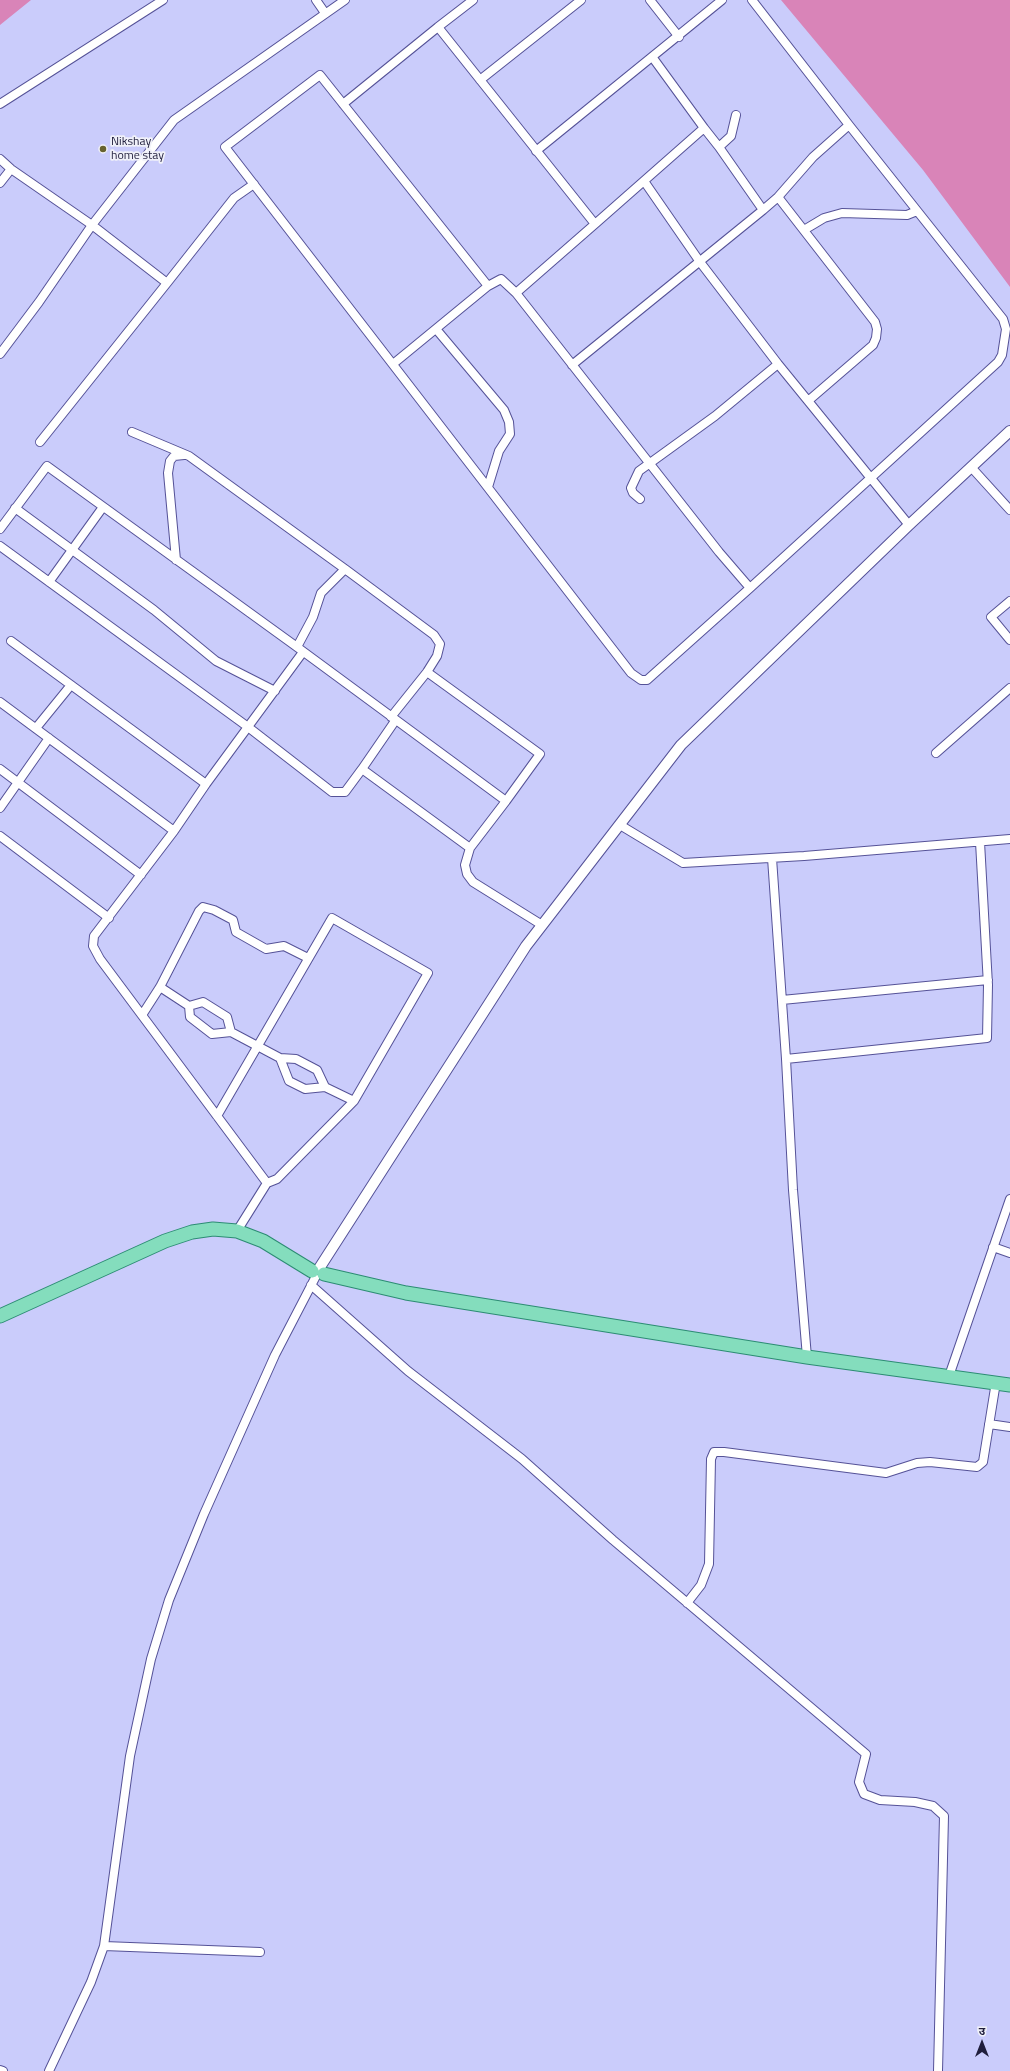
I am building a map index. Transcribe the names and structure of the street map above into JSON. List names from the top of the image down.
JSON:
{
  "places": ["Nikshay home stay"],
  "north": "top"
}
